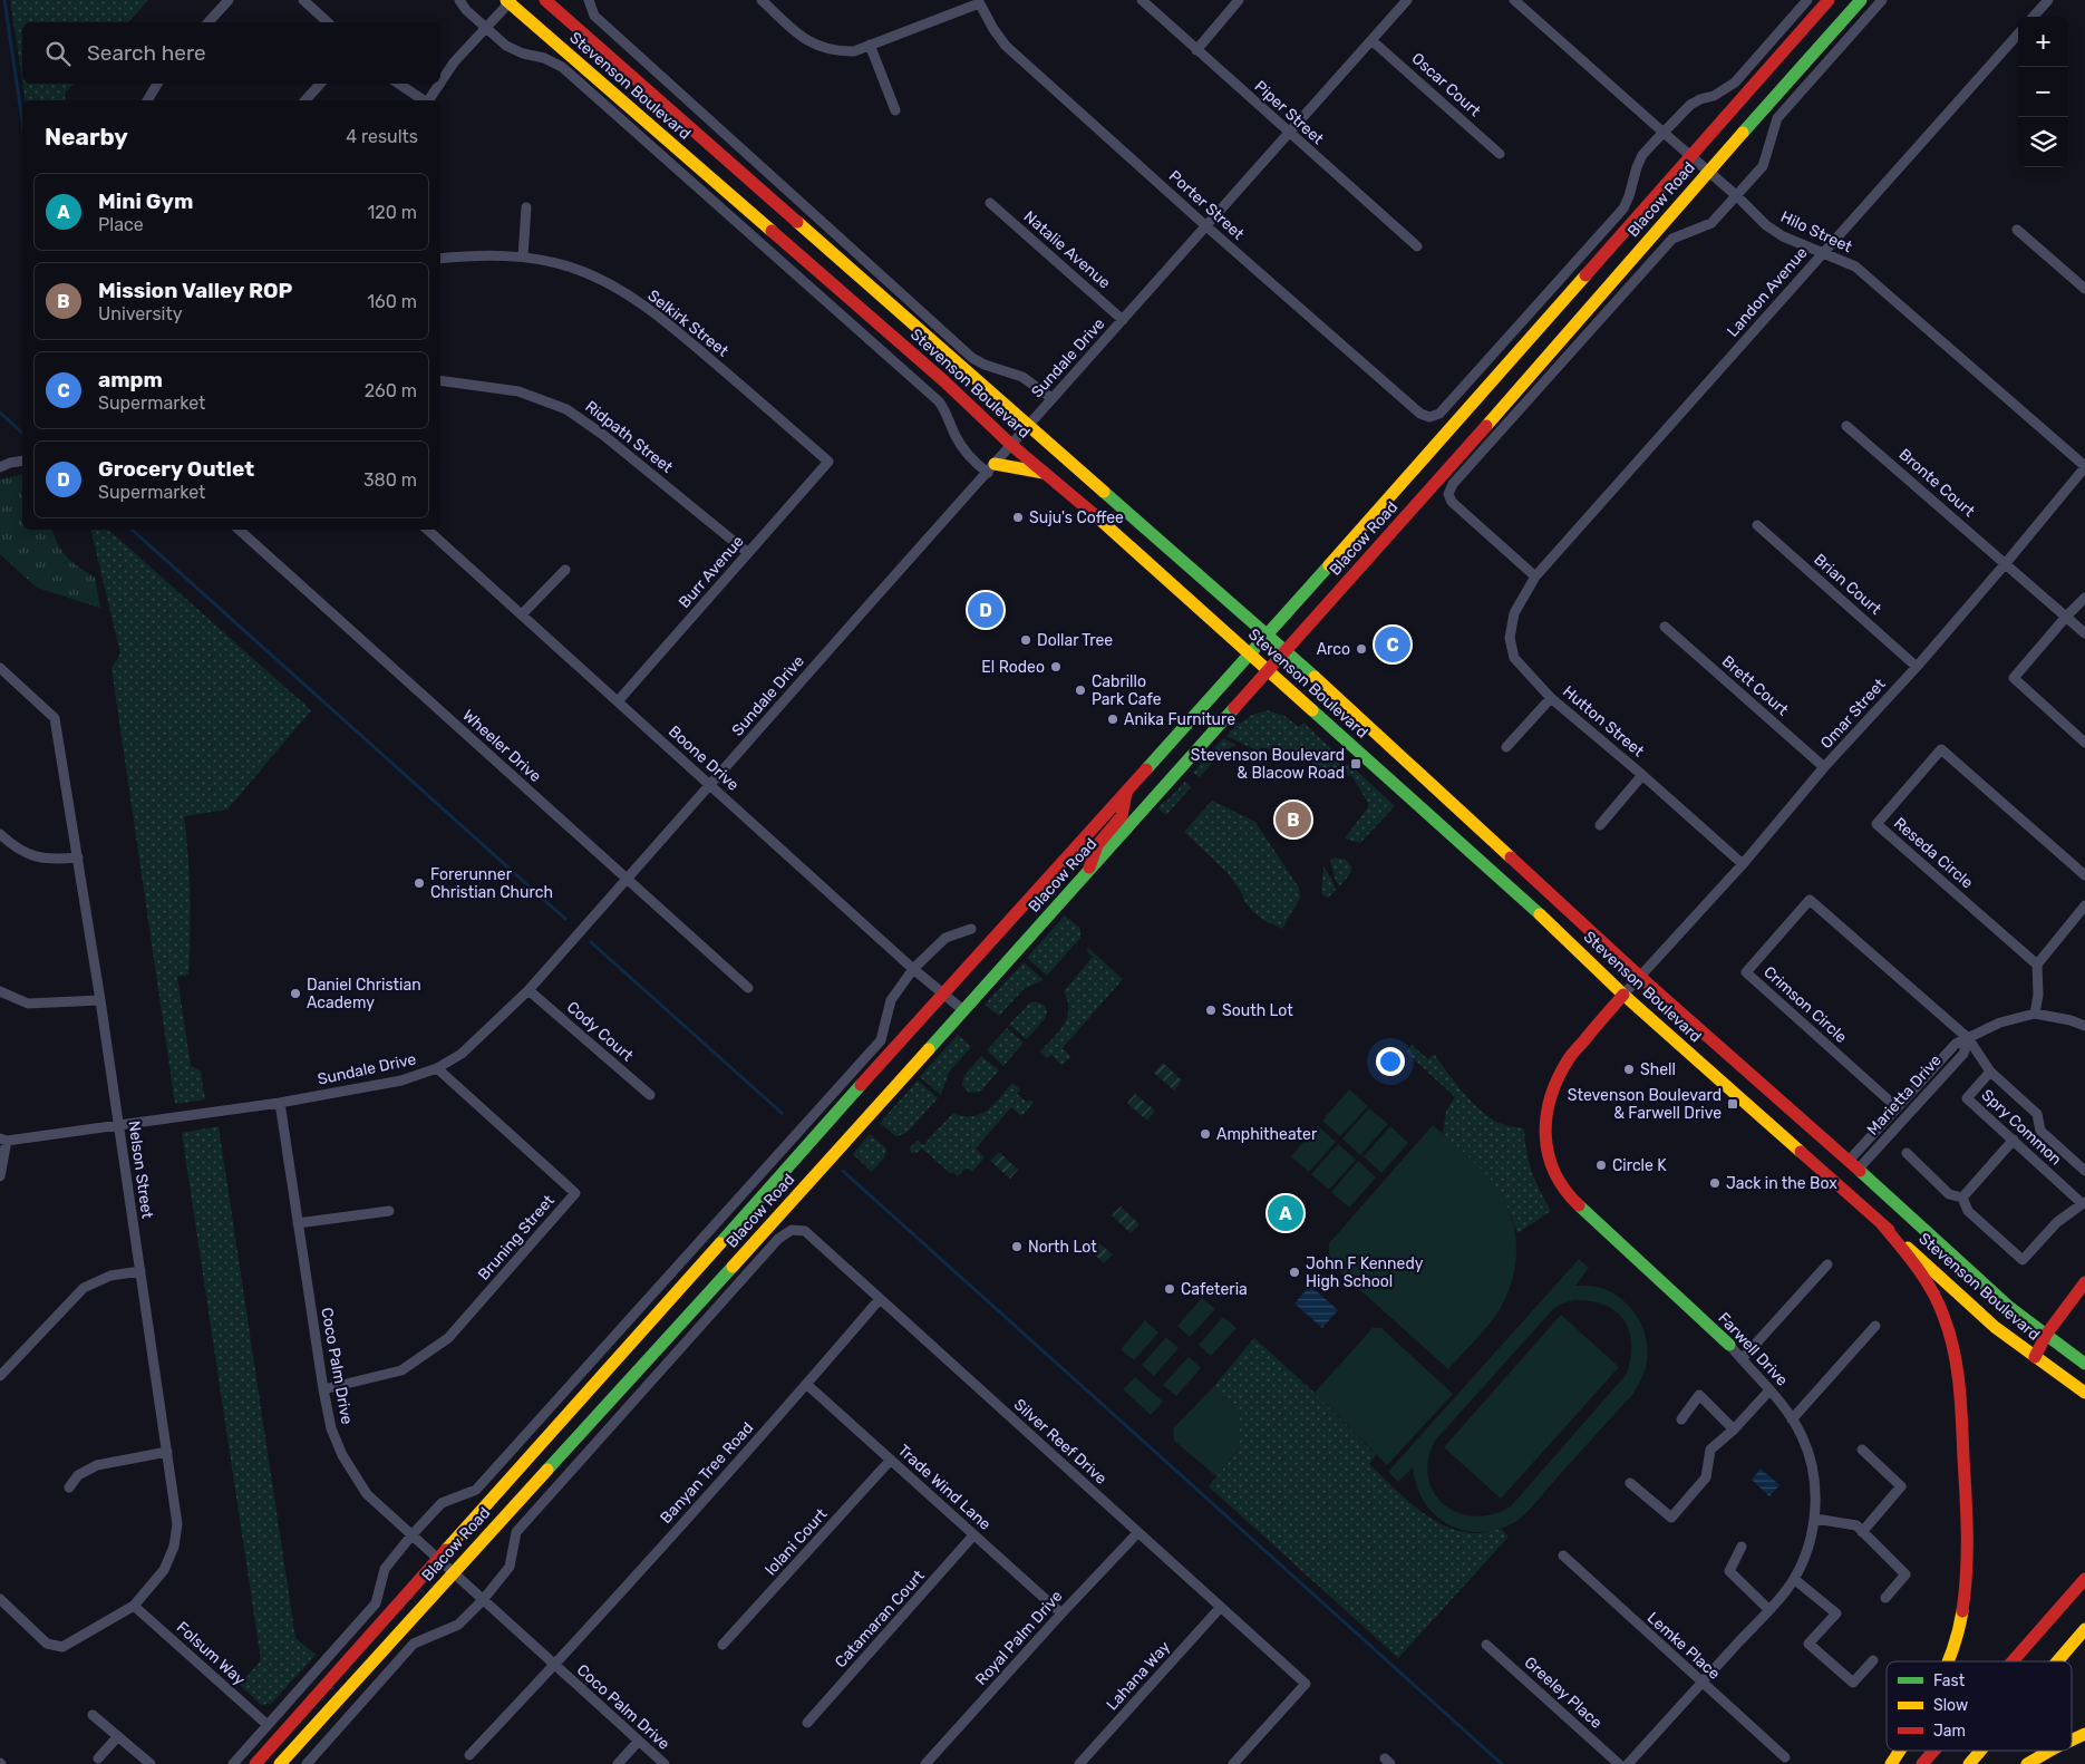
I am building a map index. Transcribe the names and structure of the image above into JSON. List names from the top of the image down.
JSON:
{
  "streets": {
    "main road": ["Stevenson Boulevard", "Blacow Road", "Farwell Drive"],
    "street": [
      "Oscar Court",
      "Piper Street",
      "Porter Street",
      "Hilo Street",
      "Natalie Avenue",
      "Landon Avenue",
      "Selkirk Street",
      "Sundale Drive",
      "Ridpath Street",
      "Bronte Court",
      "Burr Avenue",
      "Brian Court",
      "Brett Court",
      "Omar Street",
      "Hutton Street",
      "Wheeler Drive",
      "Boone Drive",
      "Reseda Circle",
      "Crimson Circle",
      "Cody Court",
      "Marietta Drive",
      "Spry Common",
      "Nelson Street",
      "Bruning Street",
      "Coco Palm Drive",
      "Silver Reef Drive",
      "Banyan Tree Road",
      "Trade Wind Lane",
      "Iolani Court",
      "Catamaran Court",
      "Royal Palm Drive",
      "Lemke Place",
      "Folsum Way",
      "Lahana Way",
      "Greeley Place"
    ]
  },
  "crossings": [
    ["Oscar Court", "Sundale Drive"],
    ["Stevenson Boulevard", "Blacow Road"],
    ["Stevenson Boulevard", "Sundale Drive"],
    ["Stevenson Boulevard", "Omar Street"],
    ["Stevenson Boulevard", "Marietta Drive"],
    ["Stevenson Boulevard", "Farwell Drive"],
    ["Piper Street", "Sundale Drive"],
    ["Blacow Road", "Porter Street"],
    ["Blacow Road", "Hilo Street"],
    ["Blacow Road", "Boone Drive"],
    ["Blacow Road", "Coco Palm Drive"],
    ["Blacow Road", "Silver Reef Drive"],
    ["Blacow Road", "Folsum Way"],
    ["Porter Street", "Sundale Drive"],
    ["Hilo Street", "Landon Avenue"],
    ["Hilo Street", "Omar Street"],
    ["Natalie Avenue", "Sundale Drive"],
    ["Landon Avenue", "Hutton Street"],
    ["Selkirk Street", "Burr Avenue"],
    ["Sundale Drive", "Wheeler Drive"],
    ["Sundale Drive", "Boone Drive"],
    ["Sundale Drive", "Cody Court"],
    ["Sundale Drive", "Nelson Street"],
    ["Sundale Drive", "Bruning Street"],
    ["Sundale Drive", "Coco Palm Drive"],
    ["Ridpath Street", "Burr Avenue"],
    ["Bronte Court", "Omar Street"],
    ["Burr Avenue", "Boone Drive"],
    ["Brian Court", "Omar Street"],
    ["Brett Court", "Omar Street"],
    ["Omar Street", "Hutton Street"],
    ["Omar Street", "Farwell Drive"],
    ["Crimson Circle", "Marietta Drive"],
    ["Crimson Circle", "Spry Common"],
    ["Marietta Drive", "Spry Common"],
    ["Nelson Street", "Folsum Way"],
    ["Bruning Street", "Coco Palm Drive"],
    ["Farwell Drive", "Lemke Place"],
    ["Coco Palm Drive", "Banyan Tree Road"],
    ["Silver Reef Drive", "Banyan Tree Road"],
    ["Silver Reef Drive", "Royal Palm Drive"],
    ["Silver Reef Drive", "Lahana Way"],
    ["Banyan Tree Road", "Trade Wind Lane"],
    ["Trade Wind Lane", "Iolani Court"],
    ["Trade Wind Lane", "Catamaran Court"],
    ["Trade Wind Lane", "Royal Palm Drive"]
  ],
  "places": {
    "other": [
      "Suju's Coffee",
      "Dollar Tree",
      "Arco",
      "El Rodeo",
      "Cabrillo Park Cafe",
      "Anika Furniture",
      "Forerunner Christian Church",
      "Daniel Christian Academy",
      "South Lot",
      "Shell",
      "Amphitheater",
      "Circle K",
      "Jack in the Box",
      "North Lot",
      "John F Kennedy High School",
      "Cafeteria"
    ],
    "transit": ["Stevenson Boulevard & Blacow Road", "Stevenson Boulevard & Farwell Drive"]
  },
  "legend": ["Fast", "Slow", "Jam"],
  "page": {
    "map_buttons": ["+", "−"],
    "search": "Search here",
    "heading": ["Nearby", "4 results"],
    "list": [
      {
        "mark": "A",
        "name": "Mini Gym",
        "note": "Place",
        "value": "120 m"
      },
      {
        "mark": "B",
        "name": "Mission Valley ROP",
        "note": "University",
        "value": "160 m"
      },
      {
        "mark": "C",
        "name": "ampm",
        "note": "Supermarket",
        "value": "260 m"
      },
      {
        "mark": "D",
        "name": "Grocery Outlet",
        "note": "Supermarket",
        "value": "380 m"
      }
    ],
    "pins": [
      "D",
      "C",
      "B",
      "A"
    ]
  }
}
